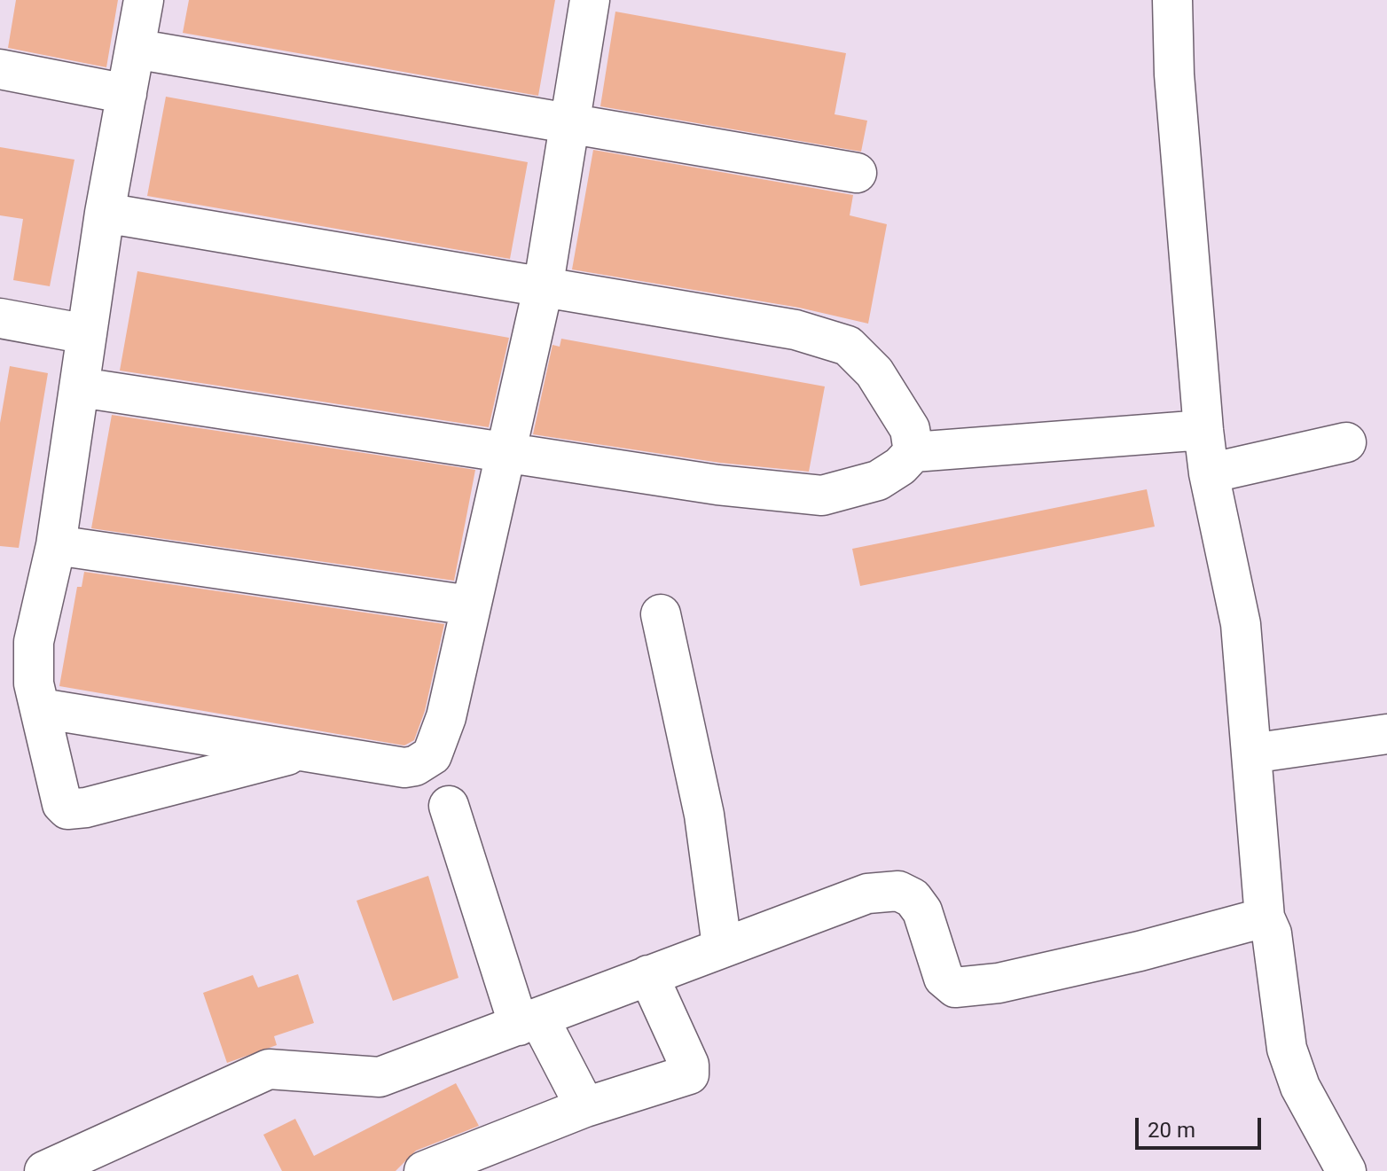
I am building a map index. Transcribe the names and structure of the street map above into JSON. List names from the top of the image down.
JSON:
{
  "scale_bar": "20 m"
}
